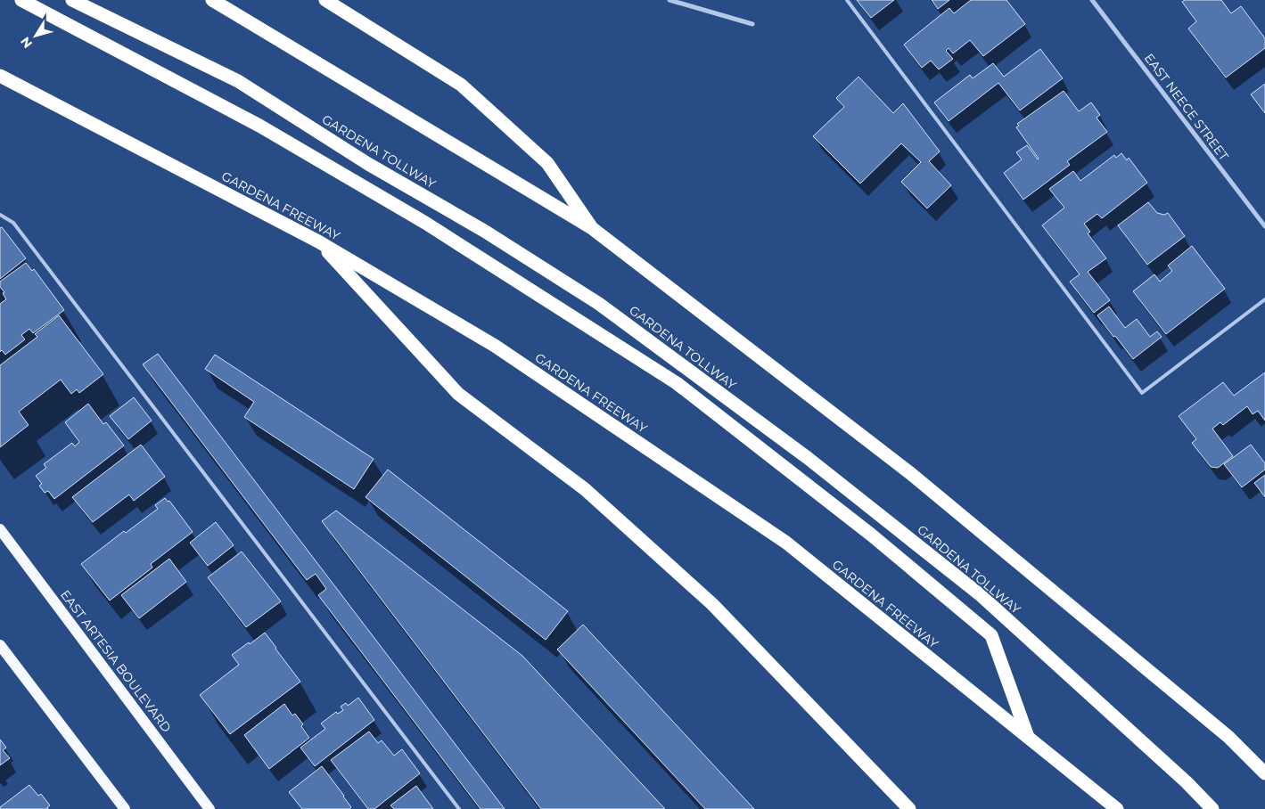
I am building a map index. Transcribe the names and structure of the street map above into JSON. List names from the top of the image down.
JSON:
{
  "streets": {
    "highway": ["GARDENA TOLLWAY", "GARDENA FREEWAY"],
    "main road": ["EAST ARTESIA BOULEVARD"],
    "street": ["EAST NEECE STREET"]
  },
  "north": "bottom left"
}
